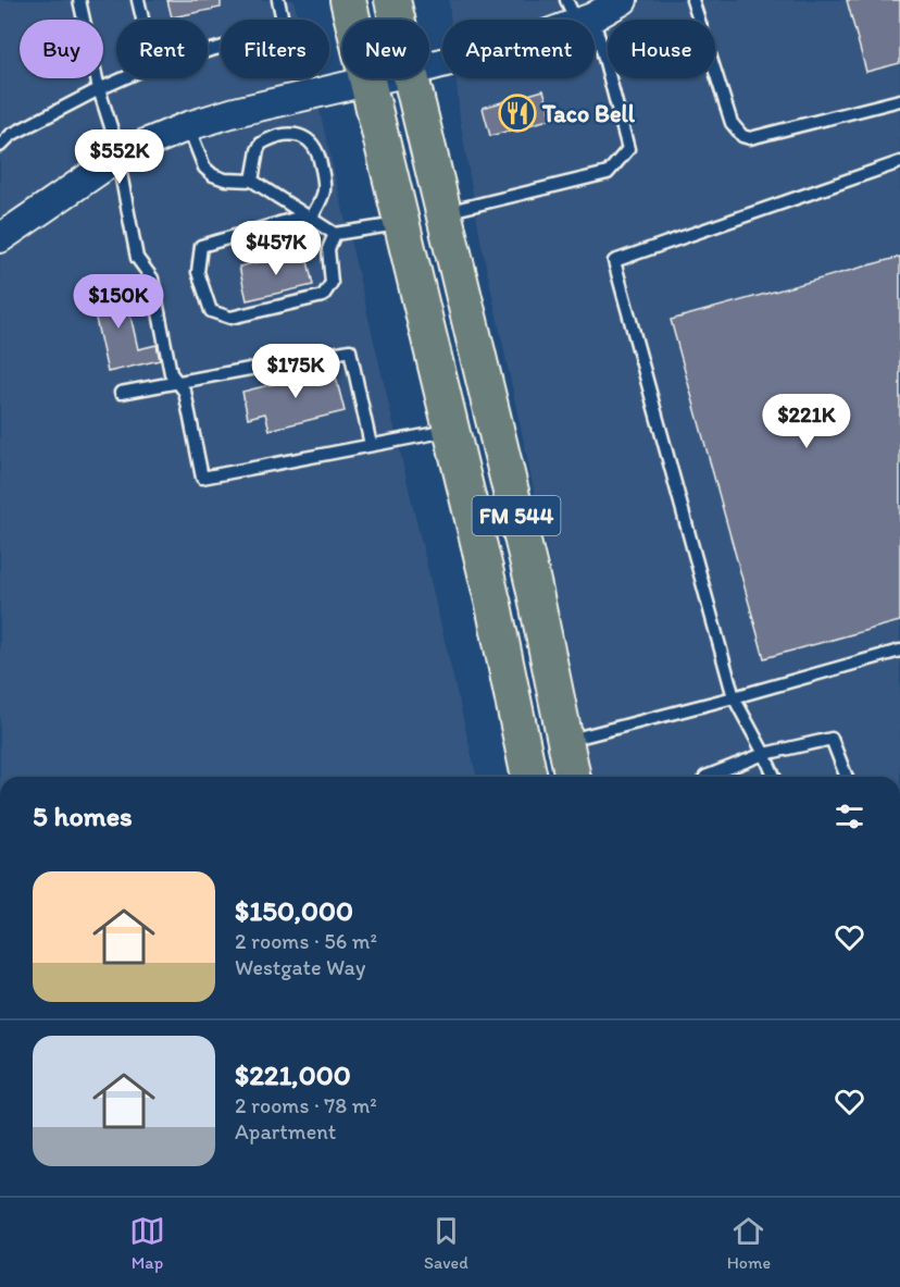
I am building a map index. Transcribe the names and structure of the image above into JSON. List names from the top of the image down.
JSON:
{
  "streets": {
    "main road": ["FM 544"]
  },
  "places": {
    "restaurant": ["Taco Bell"]
  },
  "page": {
    "chip": [
      "Buy",
      "Rent",
      "Filters",
      "New",
      "Apartment",
      "House"
    ],
    "price": [
      "$552K",
      "$457K",
      "$150K",
      "$175K",
      "$221K"
    ],
    "heading": "5 homes",
    "list": [
      {
        "name": "$150,000",
        "note": "2 rooms · 56 m² · Westgate Way"
      },
      {
        "name": "$221,000",
        "note": "2 rooms · 78 m² · Apartment"
      }
    ],
    "tabs": ["Map", "Saved", "Home"]
  }
}
